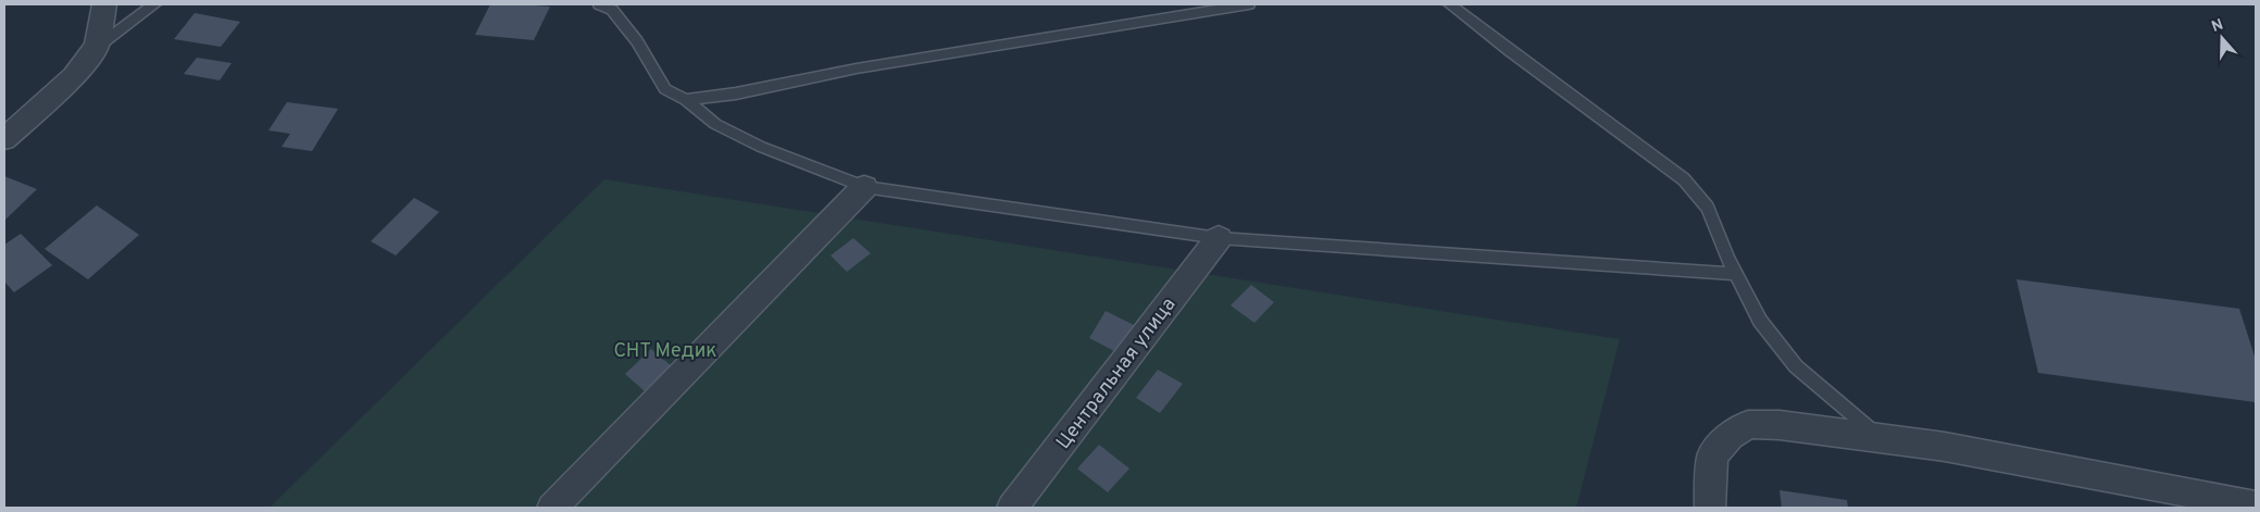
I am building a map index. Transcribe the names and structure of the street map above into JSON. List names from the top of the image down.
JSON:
{
  "streets": {
    "street": ["Центральная улица"]
  },
  "parks": ["СНТ Медик"],
  "north": "top"
}
